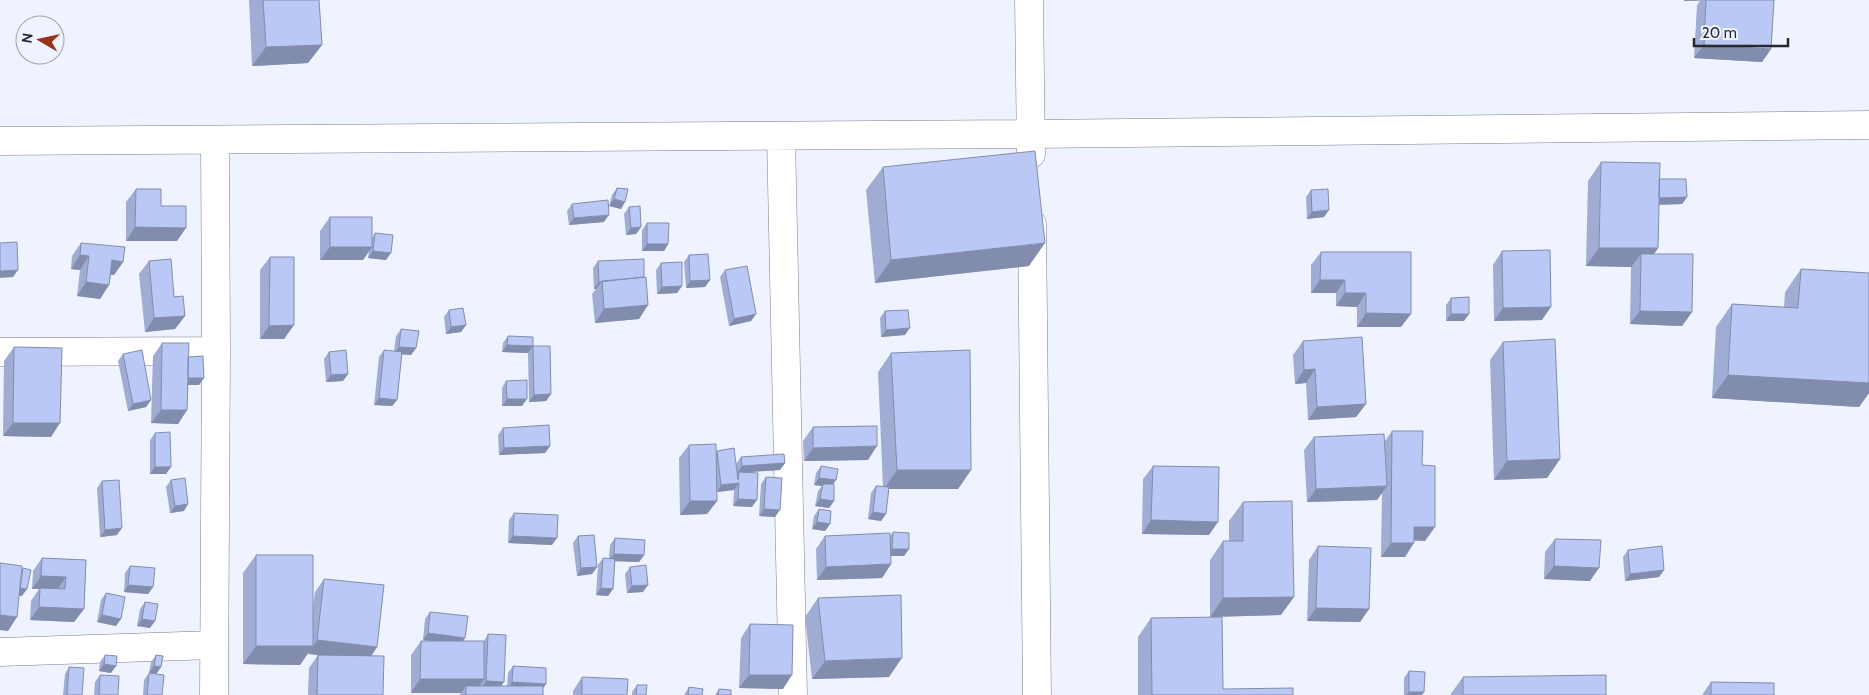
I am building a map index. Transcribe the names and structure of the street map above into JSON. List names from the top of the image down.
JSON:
{
  "scale_bar": "20 m",
  "north": "left"
}
